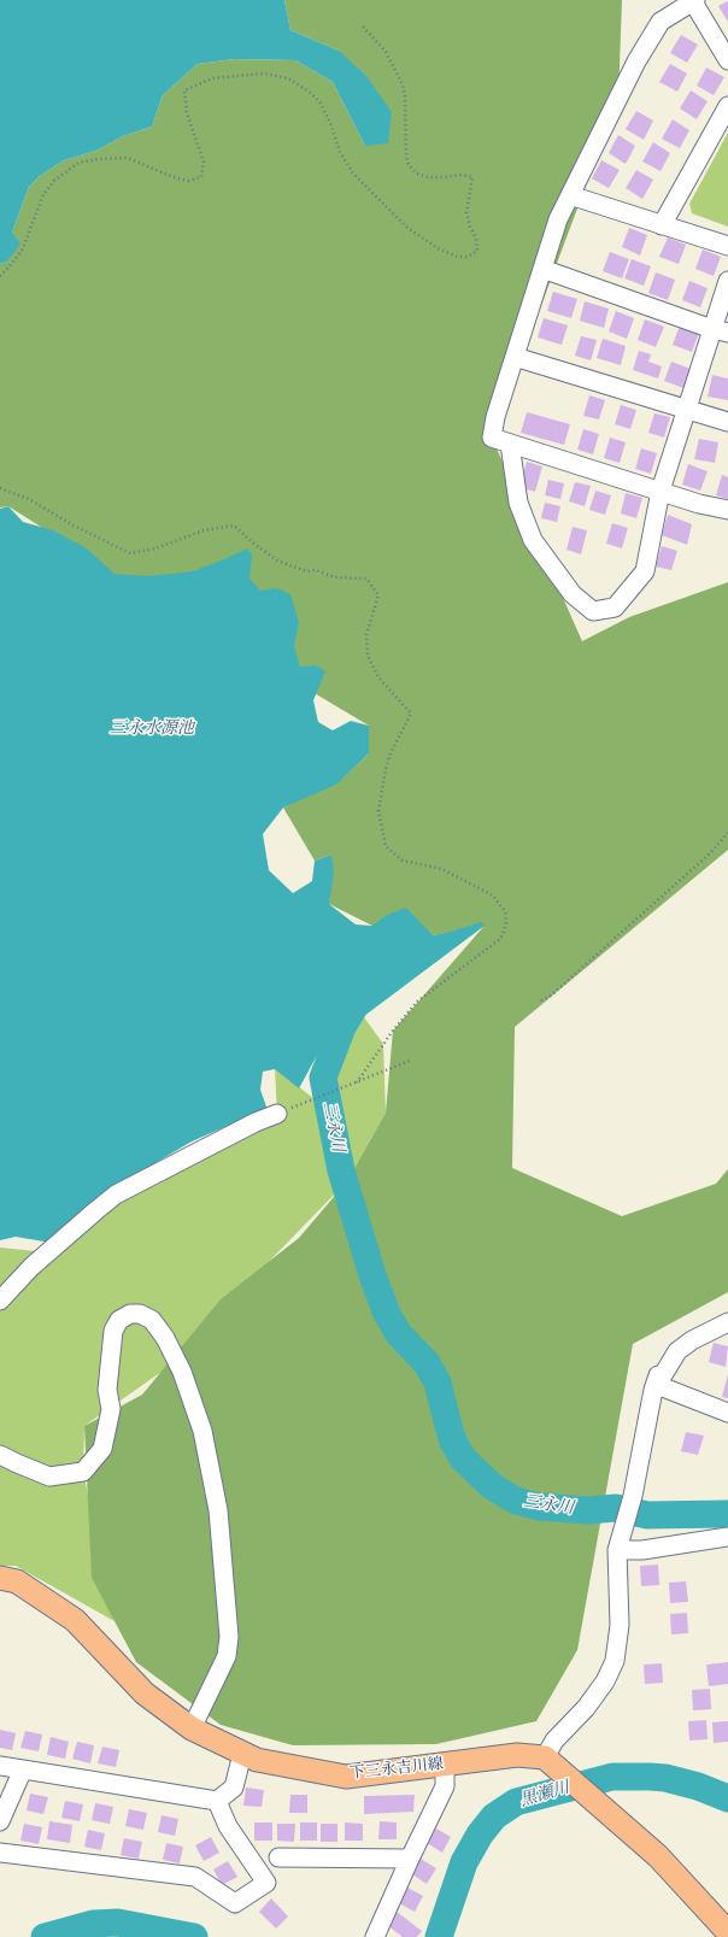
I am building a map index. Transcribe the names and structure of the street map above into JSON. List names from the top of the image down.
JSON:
{
  "streets": {
    "main road": ["下三永吉川線"]
  },
  "water": ["三永水源池", "三永川", "黒瀬川"]
}
